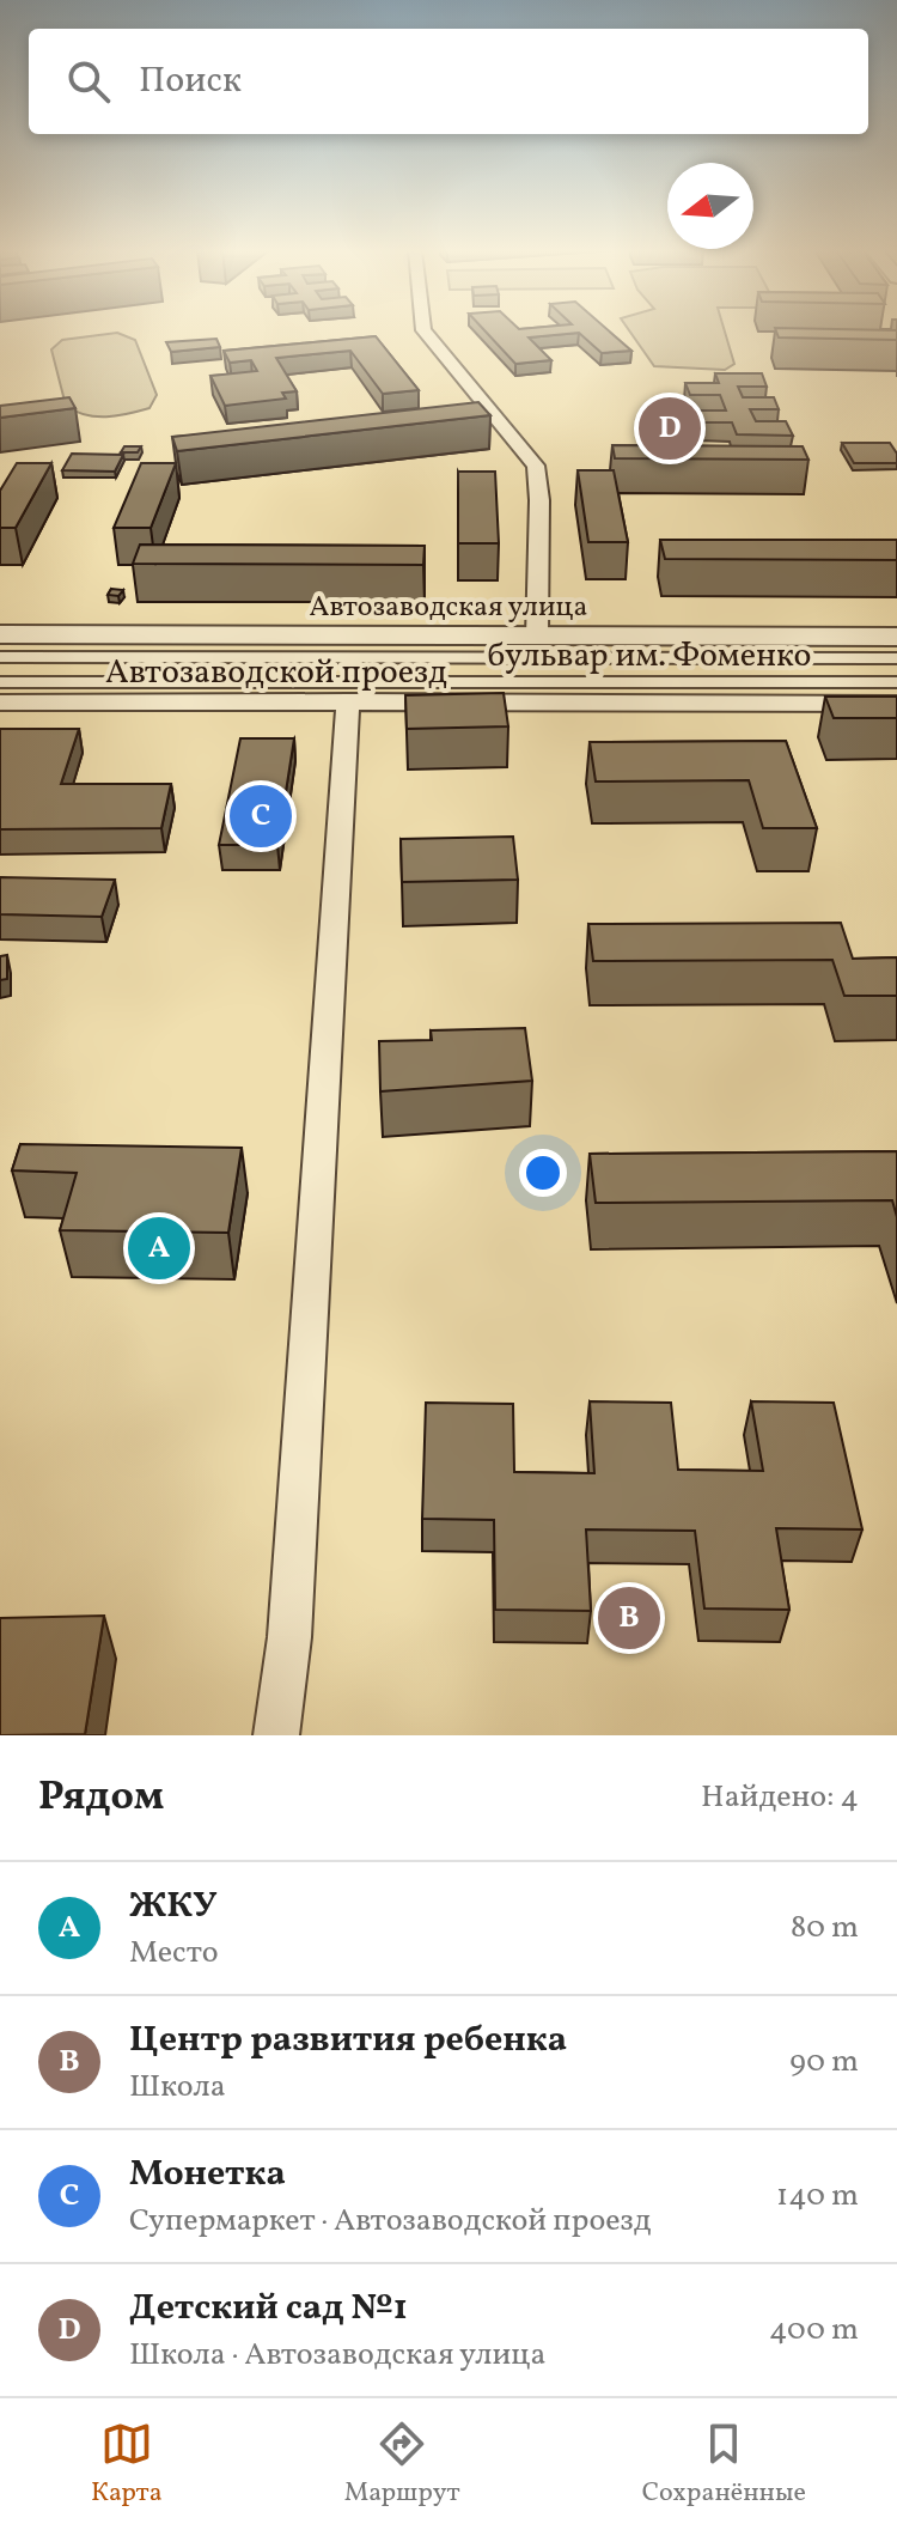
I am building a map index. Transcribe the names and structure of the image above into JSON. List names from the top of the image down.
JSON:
{
  "streets": {
    "street": ["Автозаводская улица", "бульвар им. Фоменко", "Автозаводской проезд"]
  },
  "north": "left",
  "page": {
    "search": "Поиск",
    "pins": [
      "D",
      "C",
      "A",
      "B"
    ],
    "heading": ["Рядом", "Найдено: 4"],
    "list": [
      {
        "mark": "A",
        "name": "ЖКУ",
        "note": "Место",
        "value": "80 m"
      },
      {
        "mark": "B",
        "name": "Центр развития ребенка",
        "note": "Школа",
        "value": "90 m"
      },
      {
        "mark": "C",
        "name": "Монетка",
        "note": "Супермаркет · Автозаводской проезд",
        "value": "140 m"
      },
      {
        "mark": "D",
        "name": "Детский сад №1",
        "note": "Школа · Автозаводская улица",
        "value": "400 m"
      }
    ],
    "nav": ["Карта", "Маршрут", "Сохранённые"]
  }
}
